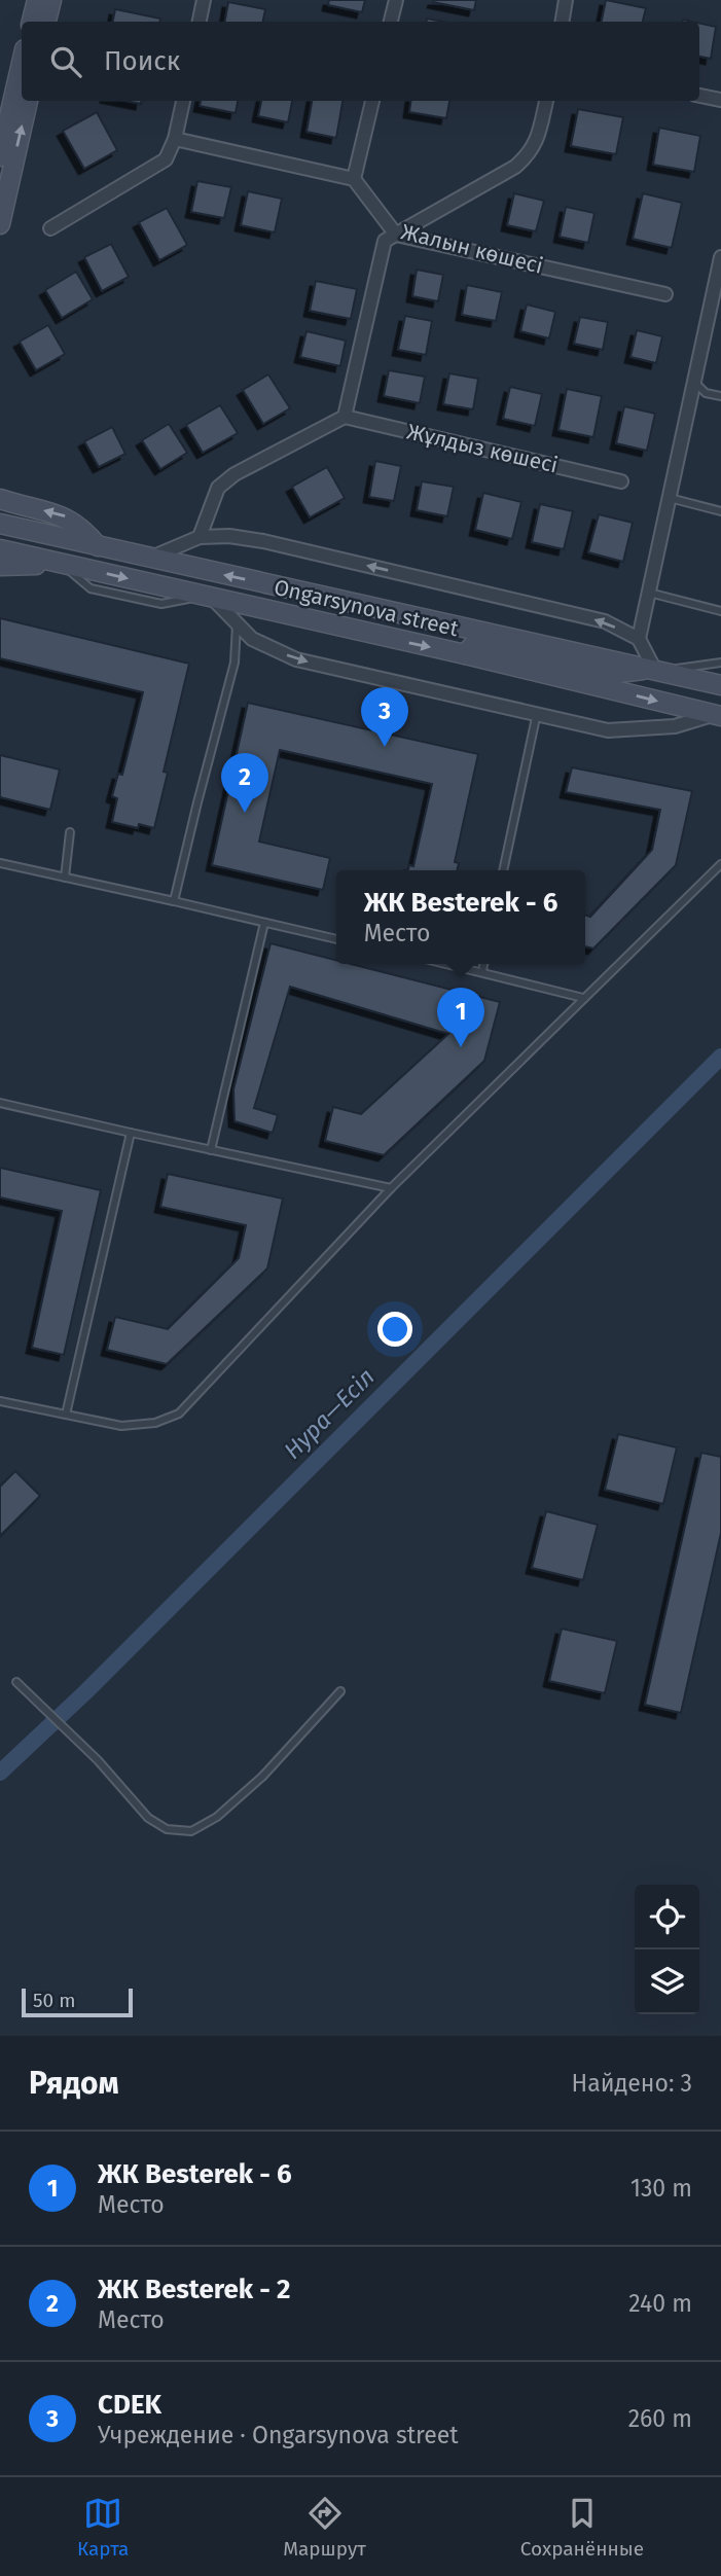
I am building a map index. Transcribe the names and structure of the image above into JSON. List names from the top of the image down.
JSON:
{
  "streets": {
    "street": ["Жалын көшесі", "Жұлдыз көшесі", "Ongarsynova street"]
  },
  "water": ["Нура—Есіл"],
  "scale_bar": "50 m",
  "page": {
    "search": "Поиск",
    "pins": ["3", "2", "1"],
    "popup": ["ЖК Besterek - 6", "Место"],
    "scale": "50 m",
    "heading": ["Рядом", "Найдено: 3"],
    "list": [
      {
        "mark": "1",
        "name": "ЖК Besterek - 6",
        "note": "Место",
        "value": "130 m"
      },
      {
        "mark": "2",
        "name": "ЖК Besterek - 2",
        "note": "Место",
        "value": "240 m"
      },
      {
        "mark": "3",
        "name": "CDEK",
        "note": "Учреждение · Ongarsynova street",
        "value": "260 m"
      }
    ],
    "nav": ["Карта", "Маршрут", "Сохранённые"]
  }
}
